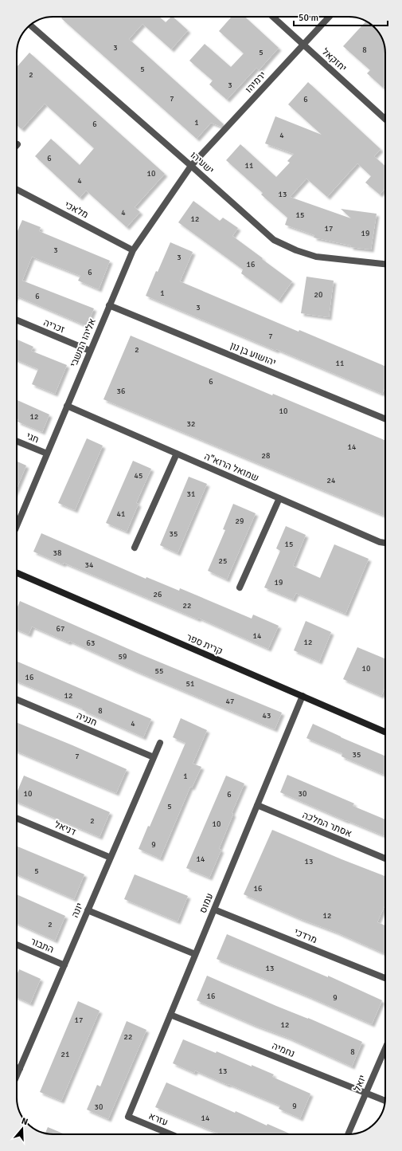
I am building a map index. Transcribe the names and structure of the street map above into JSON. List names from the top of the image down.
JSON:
{
  "streets": {
    "street": [
      "יחזקאל",
      "ירמיהו",
      "ישעיהו",
      "מלאכי",
      "זכריה",
      "אליהו התשבי",
      "יהושוע בן נון",
      "חגי",
      "שמואל הרוא\"ה",
      "קרית ספר",
      "חנניה",
      "אסתר המלכה",
      "דניאל",
      "עמוס",
      "יונה",
      "מרדכי",
      "התבור",
      "נחמיה",
      "יואל",
      "עזרא"
    ]
  },
  "crossings": [
    ["יחזקאל", "ירמיהו"],
    ["ירמיהו", "ישעיהו"],
    ["ירמיהו", "אליהו התשבי"],
    ["ישעיהו", "אליהו התשבי"],
    ["מלאכי", "אליהו התשבי"],
    ["זכריה", "אליהו התשבי"],
    ["אליהו התשבי", "יהושוע בן נון"],
    ["אליהו התשבי", "חגי"],
    ["אליהו התשבי", "שמואל הרוא\"ה"],
    ["קרית ספר", "עמוס"],
    ["חנניה", "יונה"],
    ["אסתר המלכה", "עמוס"],
    ["דניאל", "יונה"],
    ["עמוס", "מרדכי"],
    ["עמוס", "נחמיה"],
    ["עמוס", "עזרא"],
    ["יונה", "התבור"],
    ["נחמיה", "יואל"]
  ],
  "house_numbers": [
    "3",
    "8",
    "5",
    "5",
    "2",
    "3",
    "7",
    "6",
    "1",
    "6",
    "4",
    "6",
    "11",
    "10",
    "4",
    "13",
    "4",
    "15",
    "12",
    "17",
    "19",
    "3",
    "3",
    "16",
    "6",
    "1",
    "20",
    "6",
    "3",
    "7",
    "2",
    "11",
    "6",
    "36",
    "10",
    "12",
    "32",
    "14",
    "28",
    "45",
    "24",
    "31",
    "41",
    "29",
    "35",
    "15",
    "38",
    "25",
    "34",
    "19",
    "26",
    "22",
    "67",
    "14",
    "12",
    "63",
    "59",
    "10",
    "55",
    "16",
    "51",
    "12",
    "47",
    "8",
    "43",
    "4",
    "35",
    "7",
    "1",
    "10",
    "30",
    "6",
    "5",
    "2",
    "10",
    "9",
    "14",
    "13",
    "5",
    "16",
    "12",
    "2",
    "13",
    "16",
    "9",
    "17",
    "12",
    "22",
    "8",
    "21",
    "13",
    "9",
    "30",
    "14"
  ],
  "scale_bar": "50 m",
  "north": "top"
}
